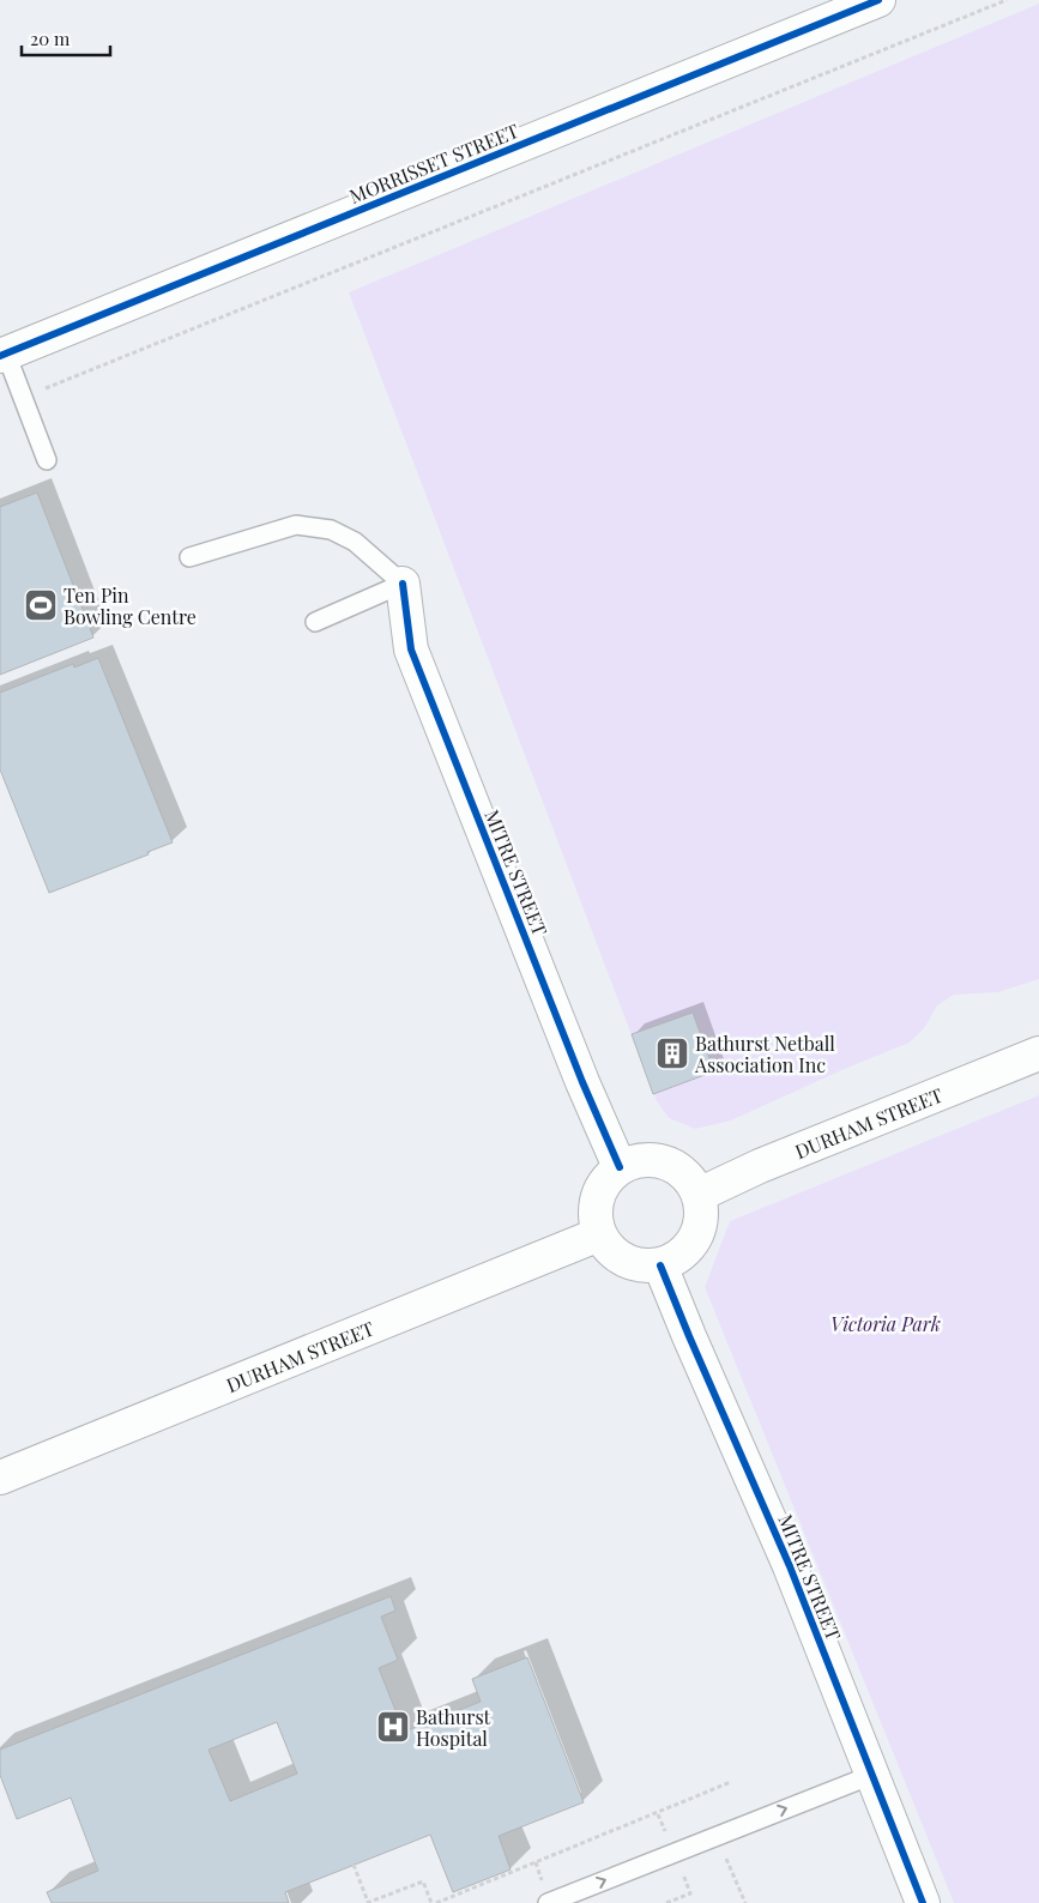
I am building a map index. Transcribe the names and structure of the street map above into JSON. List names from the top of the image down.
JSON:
{
  "streets": {
    "street": ["MORRISSET STREET", "MITRE STREET", "DURHAM STREET"]
  },
  "crossings": [
    ["MITRE STREET", "DURHAM STREET"]
  ],
  "parks": ["Victoria Park"],
  "places": {
    "sports": ["Ten Pin Bowling Centre"],
    "building": ["Bathurst Netball Association Inc"],
    "hospital": ["Bathurst Hospital"]
  },
  "scale_bar": "20 m"
}
